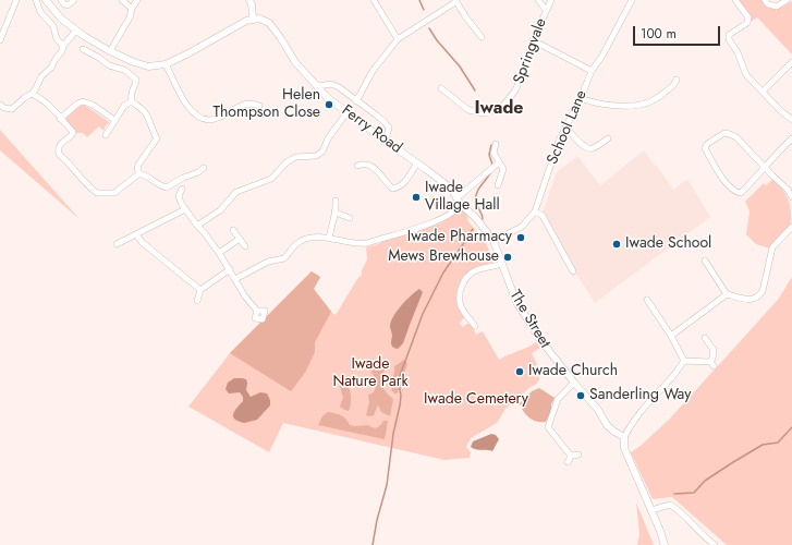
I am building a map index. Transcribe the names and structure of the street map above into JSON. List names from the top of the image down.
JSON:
{
  "streets": {
    "street": [
      "Springvale",
      "School Lane",
      "Ferry Road",
      "The Street"
    ]
  },
  "crossings": [
    ["School Lane", "Ferry Road"],
    ["School Lane", "The Street"],
    ["Ferry Road", "The Street"]
  ],
  "districts": ["Iwade"],
  "parks": ["Iwade Nature Park", "Iwade Cemetery"],
  "places": [
    "Helen Thompson Close",
    "Iwade Village Hall",
    "Iwade Pharmacy",
    "Iwade School",
    "Mews Brewhouse",
    "Iwade Church",
    "Sanderling Way"
  ],
  "scale_bar": "100 m"
}
